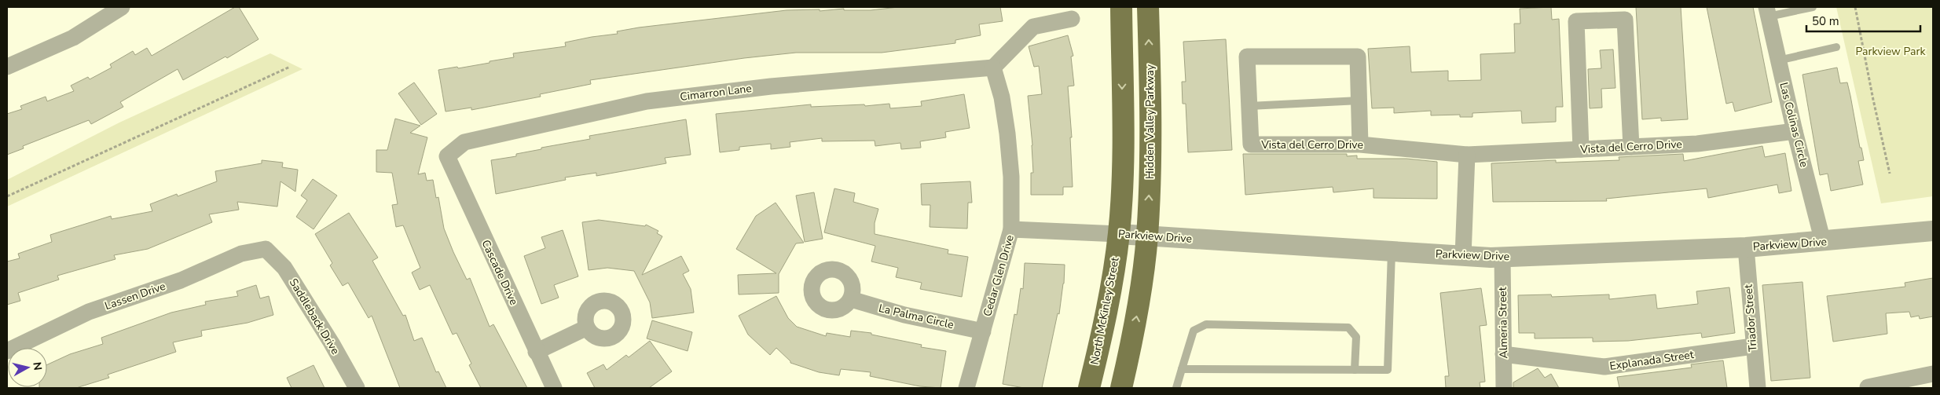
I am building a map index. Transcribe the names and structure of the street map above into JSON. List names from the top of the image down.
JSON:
{
  "streets": {
    "main road": ["Hidden Valley Parkway", "North McKinley Street"],
    "street": [
      "Cimarron Lane",
      "Las Colinas Circle",
      "Vista del Cerro Drive",
      "Parkview Drive",
      "Cascade Drive",
      "Cedar Glen Drive",
      "Lassen Drive",
      "Saddleback Drive",
      "La Palma Circle",
      "Triador Street",
      "Almeria Street",
      "Explanada Street"
    ]
  },
  "crossings": [
    ["Cimarron Lane", "Cascade Drive"],
    ["Cimarron Lane", "Cedar Glen Drive"],
    ["Hidden Valley Parkway", "Parkview Drive"],
    ["Las Colinas Circle", "Vista del Cerro Drive"],
    ["Las Colinas Circle", "Parkview Drive"],
    ["Parkview Drive", "Cedar Glen Drive"],
    ["Parkview Drive", "North McKinley Street"],
    ["Parkview Drive", "Triador Street"],
    ["Parkview Drive", "Almeria Street"],
    ["Cedar Glen Drive", "La Palma Circle"],
    ["Lassen Drive", "Saddleback Drive"],
    ["Triador Street", "Explanada Street"],
    ["Almeria Street", "Explanada Street"]
  ],
  "parks": ["Parkview Park"],
  "scale_bar": "50 m",
  "north": "right"
}
